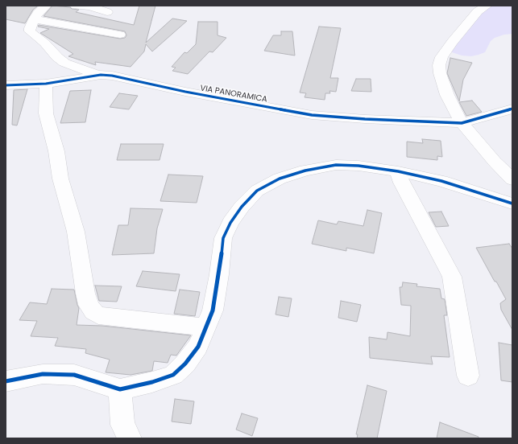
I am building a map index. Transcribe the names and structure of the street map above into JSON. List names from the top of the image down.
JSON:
{
  "streets": {
    "street": ["VIA PANORAMICA"]
  }
}
